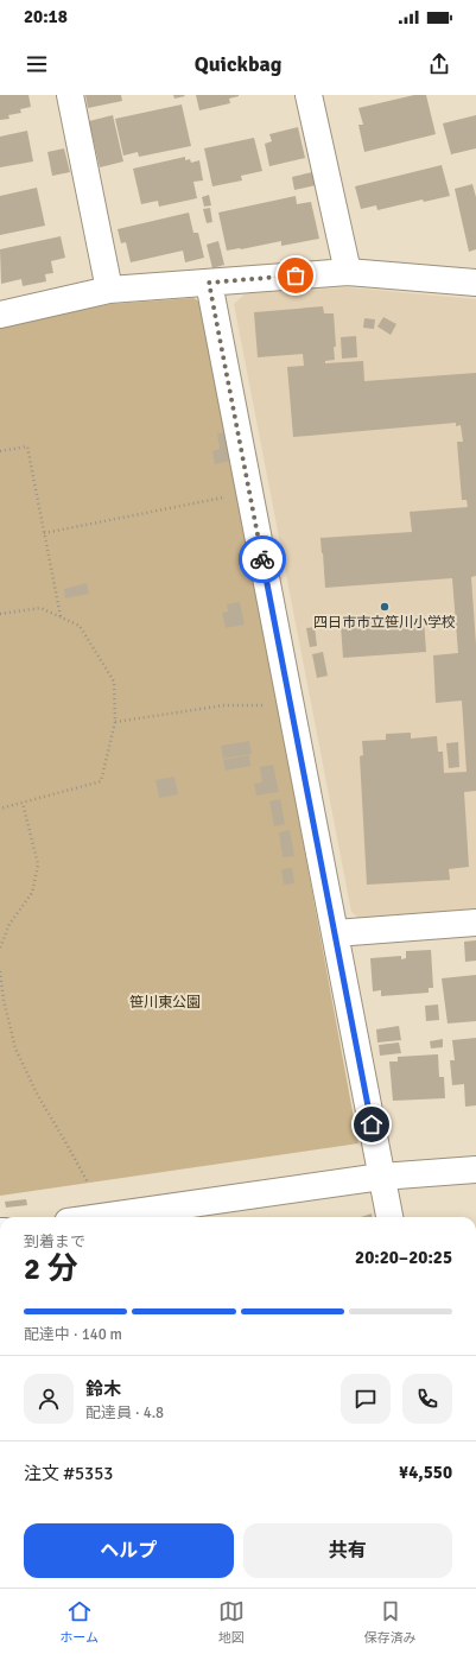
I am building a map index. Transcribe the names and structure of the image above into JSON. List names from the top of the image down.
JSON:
{
  "parks": ["笹川東公園"],
  "places": ["四日市市立笹川小学校"],
  "page": {
    "status": "20:18",
    "header": "Quickbag",
    "heading": ["2 分", "到着まで", "20:20–20:25"],
    "panel": [
      "鈴木",
      "配達員 · 4.8",
      "注文 #5353",
      "¥4,550"
    ],
    "bar": "配達中 · 140 m",
    "buttons": ["ヘルプ", "共有"],
    "tabs": ["ホーム", "地図", "保存済み"]
  }
}
